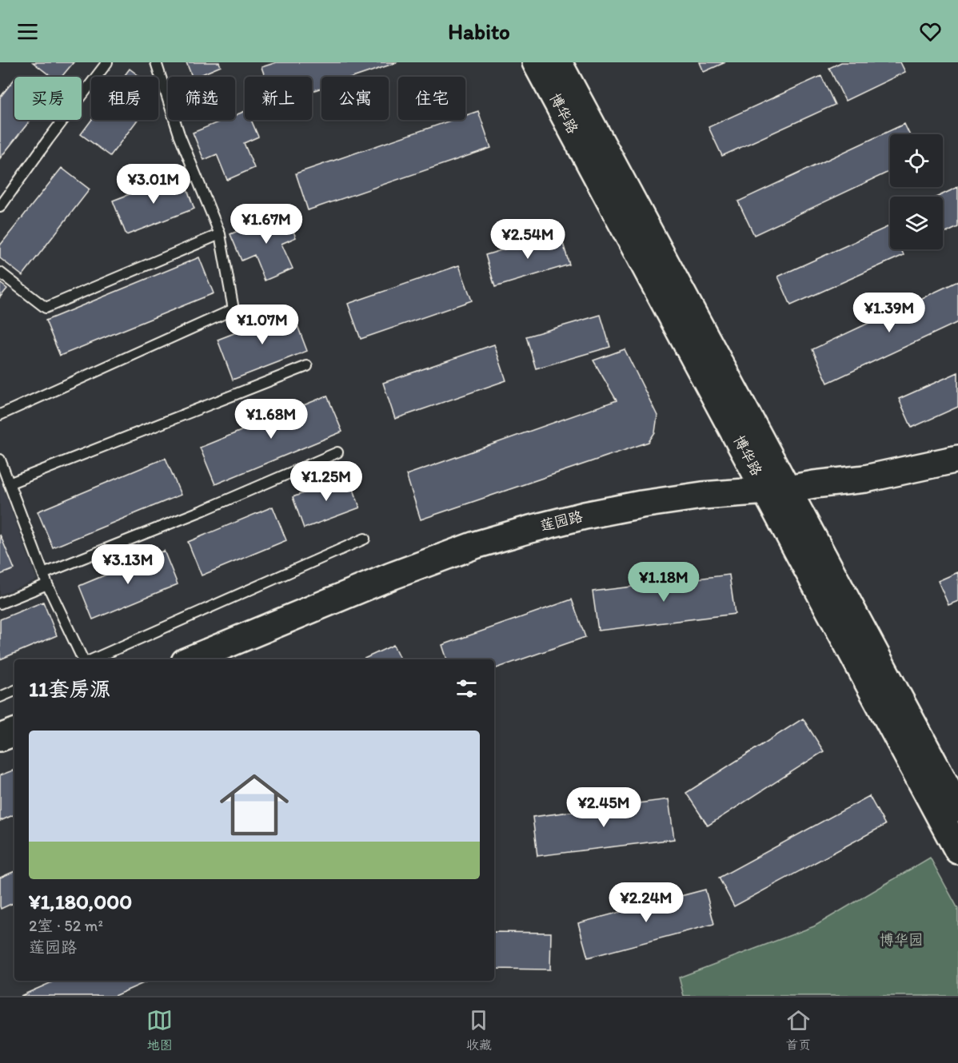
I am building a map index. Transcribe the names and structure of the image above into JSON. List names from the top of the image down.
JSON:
{
  "streets": {
    "street": ["博华路", "莲园路"]
  },
  "crossings": [
    ["博华路", "莲园路"]
  ],
  "parks": ["博华园"],
  "page": {
    "header": "Habito",
    "chip": [
      "买房",
      "租房",
      "筛选",
      "新上",
      "公寓",
      "住宅"
    ],
    "price": [
      "¥3.01M",
      "¥1.67M",
      "¥2.54M",
      "¥1.39M",
      "¥1.07M",
      "¥1.68M",
      "¥1.25M",
      "¥3.13M",
      "¥1.18M",
      "¥2.45M",
      "¥2.24M"
    ],
    "heading": "11套房源",
    "list": [
      {
        "name": "¥1,180,000",
        "note": "2室 · 52 m² · 莲园路"
      }
    ],
    "tabs": ["地图", "收藏", "首页"]
  }
}
